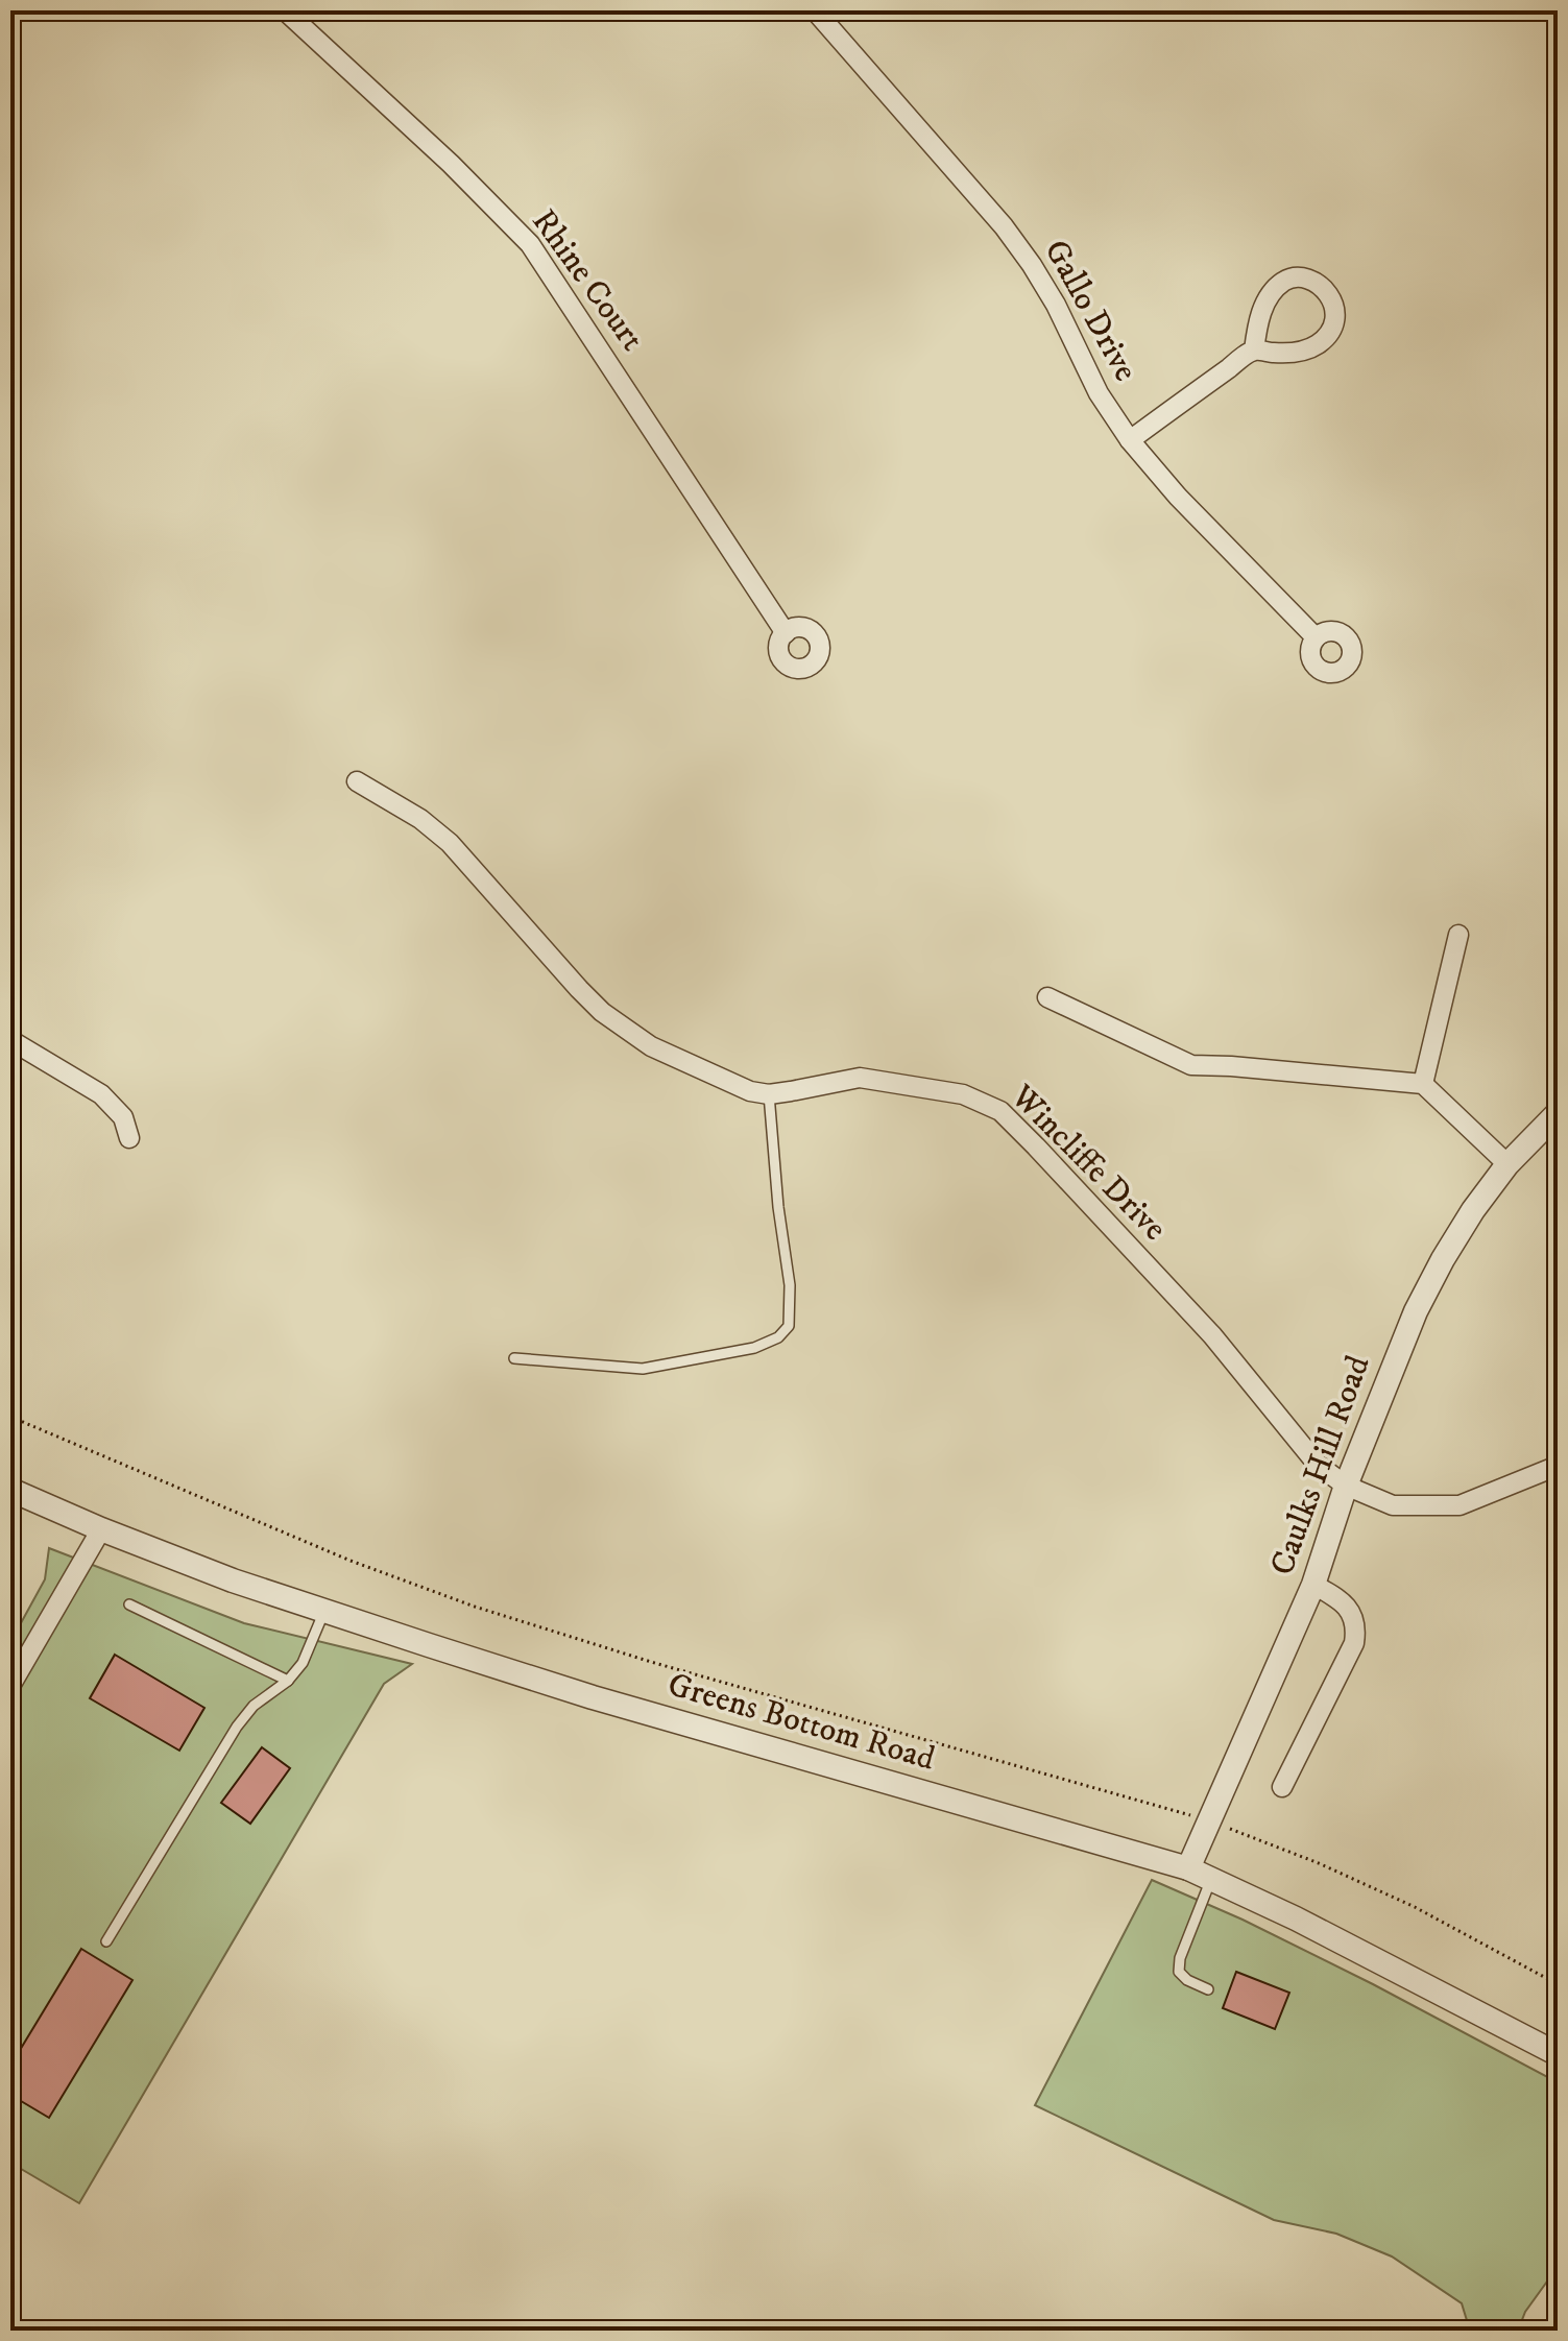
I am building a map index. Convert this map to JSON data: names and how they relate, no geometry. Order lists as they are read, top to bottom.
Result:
{
  "streets": {
    "street": [
      "Rhine Court",
      "Gallo Drive",
      "Wincliffe Drive",
      "Caulks Hill Road",
      "Greens Bottom Road"
    ]
  },
  "crossings": [
    ["Wincliffe Drive", "Caulks Hill Road"],
    ["Caulks Hill Road", "Greens Bottom Road"]
  ]
}
